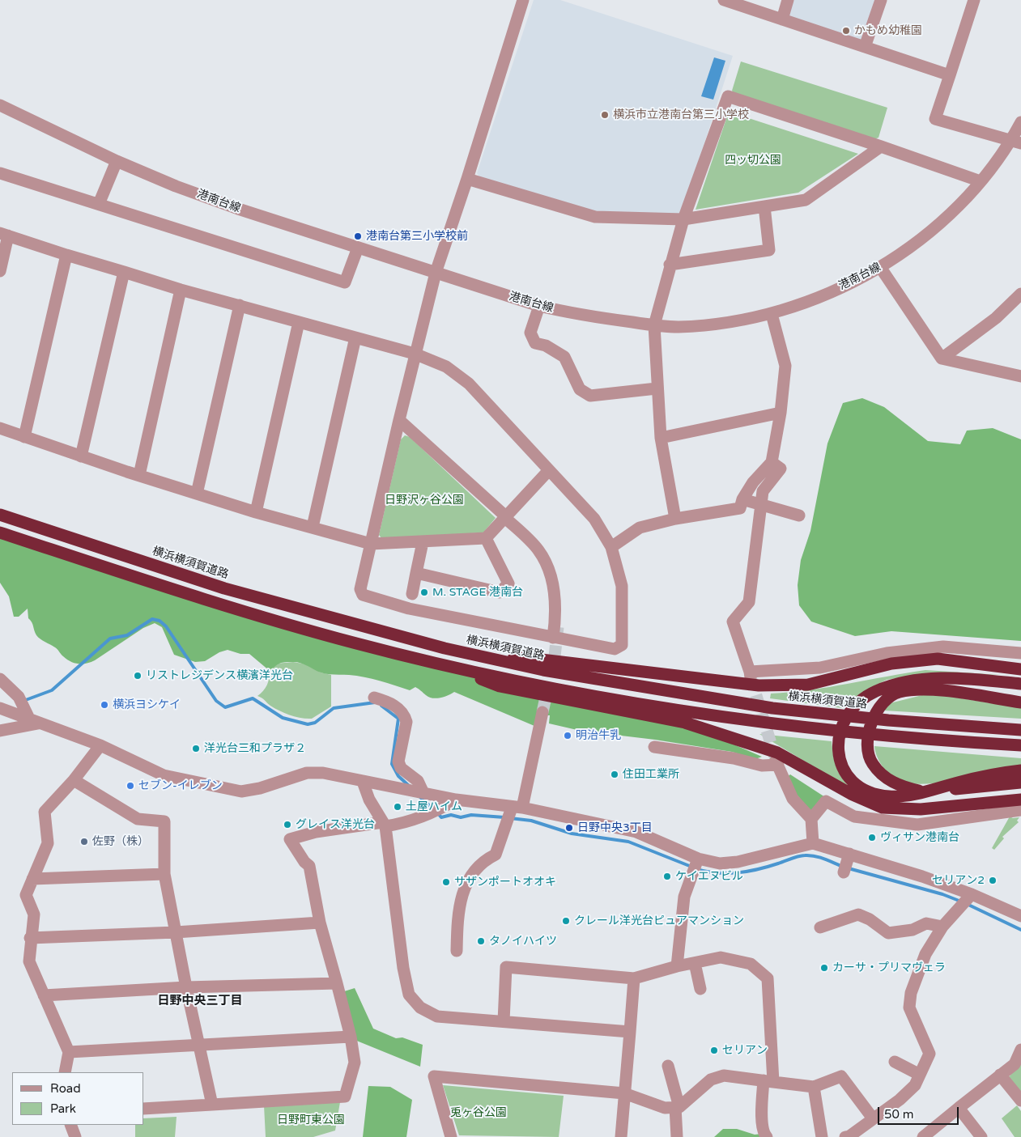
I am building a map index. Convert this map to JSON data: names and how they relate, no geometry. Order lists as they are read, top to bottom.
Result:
{
  "streets": {
    "highway": ["横浜横須賀道路"],
    "street": ["港南台線"]
  },
  "districts": ["日野中央三丁目"],
  "parks": [
    "四ッ切公園",
    "日野沢ヶ谷公園",
    "兎ヶ谷公園",
    "日野町東公園"
  ],
  "places": [
    "かもめ幼稚園",
    "横浜市立港南台第三小学校",
    "港南台第三小学校前",
    "M. STAGE 港南台",
    "リストレジデンス横濱洋光台",
    "横浜ヨシケイ",
    "明治牛乳",
    "洋光台三和プラザ２",
    "住田工業所",
    "セブン-イレブン",
    "土屋ハイム",
    "グレイス洋光台",
    "日野中央3丁目",
    "ヴィサン港南台",
    "佐野（株）",
    "ケイエヌビル",
    "セリアン2",
    "サザンポートオオキ",
    "クレール洋光台ピュアマンション",
    "タノイハイツ",
    "カーサ・プリマヴェラ",
    "セリアン"
  ],
  "legend": ["Road", "Park"],
  "scale_bar": "50 m"
}
